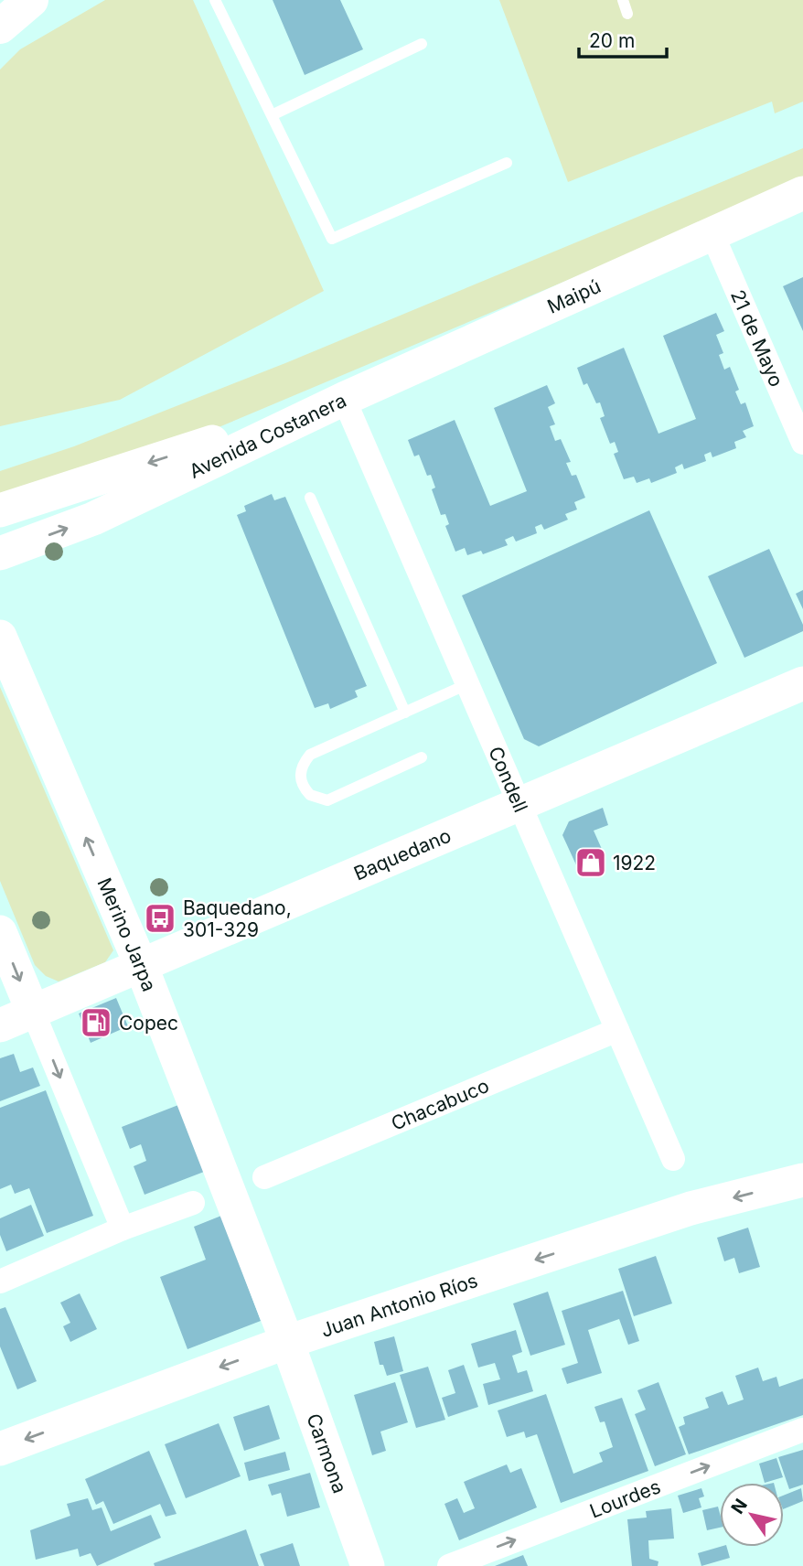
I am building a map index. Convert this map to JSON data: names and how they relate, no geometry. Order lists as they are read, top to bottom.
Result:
{
  "streets": {
    "main road": [
      "Maipú",
      "Avenida Costanera",
      "Baquedano",
      "Merino Jarpa",
      "Juan Antonio Ríos",
      "Carmona"
    ],
    "street": [
      "21 de Mayo",
      "Condell",
      "Chacabuco",
      "Lourdes"
    ]
  },
  "crossings": [
    ["Maipú", "21 de Mayo"],
    ["Maipú", "Avenida Costanera"],
    ["Maipú", "Condell"],
    ["Avenida Costanera", "Condell"],
    ["Condell", "Baquedano"],
    ["Condell", "Chacabuco"],
    ["Baquedano", "Merino Jarpa"],
    ["Merino Jarpa", "Juan Antonio Ríos"],
    ["Merino Jarpa", "Carmona"],
    ["Juan Antonio Ríos", "Carmona"]
  ],
  "one_way": ["Merino Jarpa", "Juan Antonio Ríos", "Lourdes"],
  "places": {
    "shop": ["1922"],
    "bus stop": ["Baquedano, 301-329"],
    "fuel station": ["Copec"]
  },
  "scale_bar": "20 m",
  "north": "top left"
}
